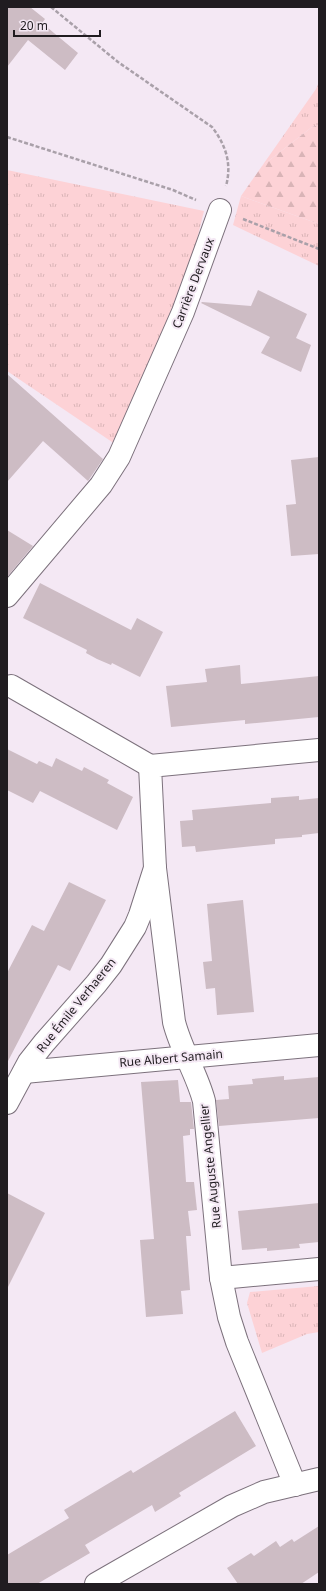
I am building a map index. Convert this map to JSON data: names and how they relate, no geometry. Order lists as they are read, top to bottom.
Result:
{
  "streets": {
    "street": [
      "Carrière Dervaux",
      "Rue Émile Verhaeren",
      "Rue Albert Samain",
      "Rue Auguste Angellier"
    ]
  },
  "crossings": [
    ["Rue Émile Verhaeren", "Rue Albert Samain"],
    ["Rue Émile Verhaeren", "Rue Auguste Angellier"],
    ["Rue Albert Samain", "Rue Auguste Angellier"]
  ],
  "scale_bar": "20 m"
}
